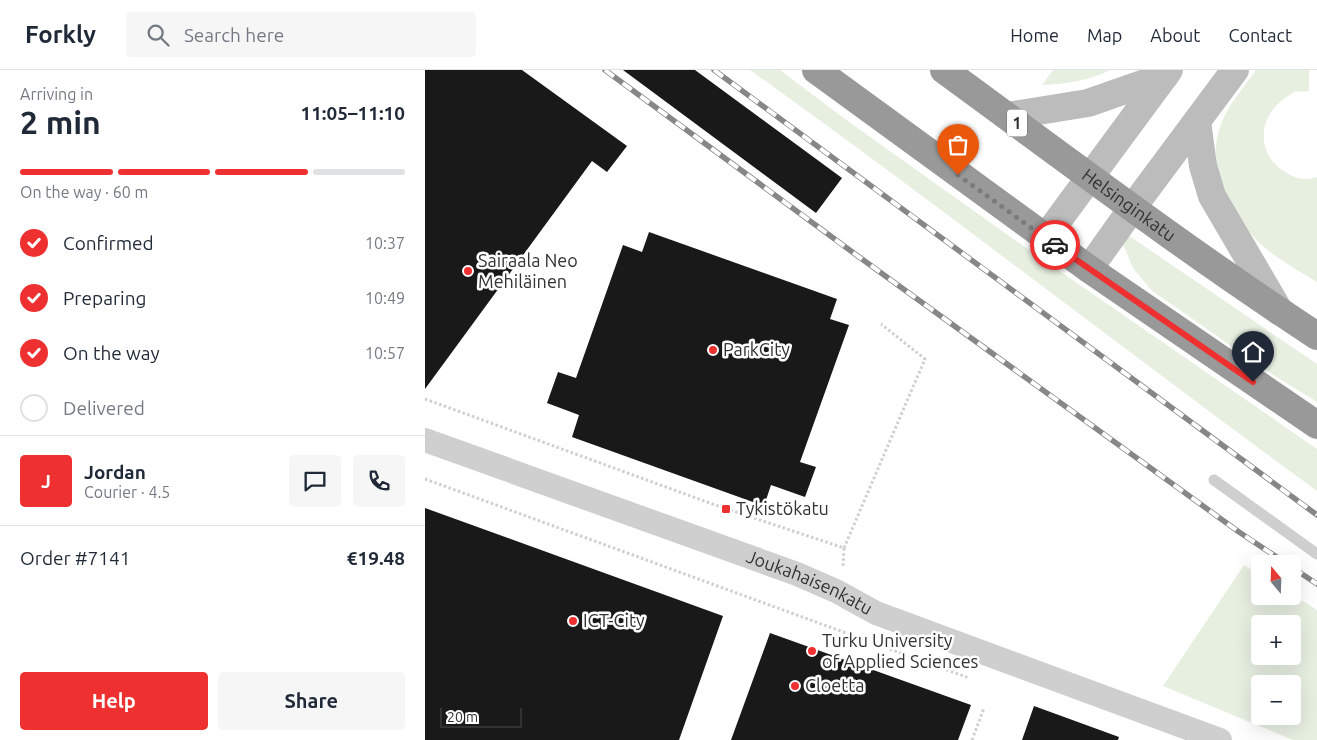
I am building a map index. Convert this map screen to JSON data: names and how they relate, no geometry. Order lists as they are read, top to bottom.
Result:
{
  "streets": {
    "highway": ["1", "Helsinginkatu"],
    "street": ["Joukahaisenkatu"]
  },
  "places": {
    "other": [
      "Sairaala Neo Mehiläinen",
      "ParkCity",
      "ICT-City",
      "Turku University of Applied Sciences",
      "Cloetta"
    ],
    "transit": ["Tykistökatu"]
  },
  "scale_bar": "20 m",
  "north": "top",
  "page": {
    "header": "Forkly",
    "search": "Search here",
    "nav": [
      "Home",
      "Map",
      "About",
      "Contact"
    ],
    "heading": ["2 min", "Arriving in", "11:05–11:10"],
    "panel": [
      "Jordan",
      "Courier · 4.5",
      "Order #7141",
      "€19.48"
    ],
    "bar": "On the way · 60 m",
    "list": [
      ["Confirmed", "10:37"],
      ["Preparing", "10:49"],
      ["On the way", "10:57"],
      "Delivered"
    ],
    "round": "J",
    "map_buttons": ["+", "−"],
    "buttons": ["Help", "Share"],
    "scale": "20 m"
  }
}
